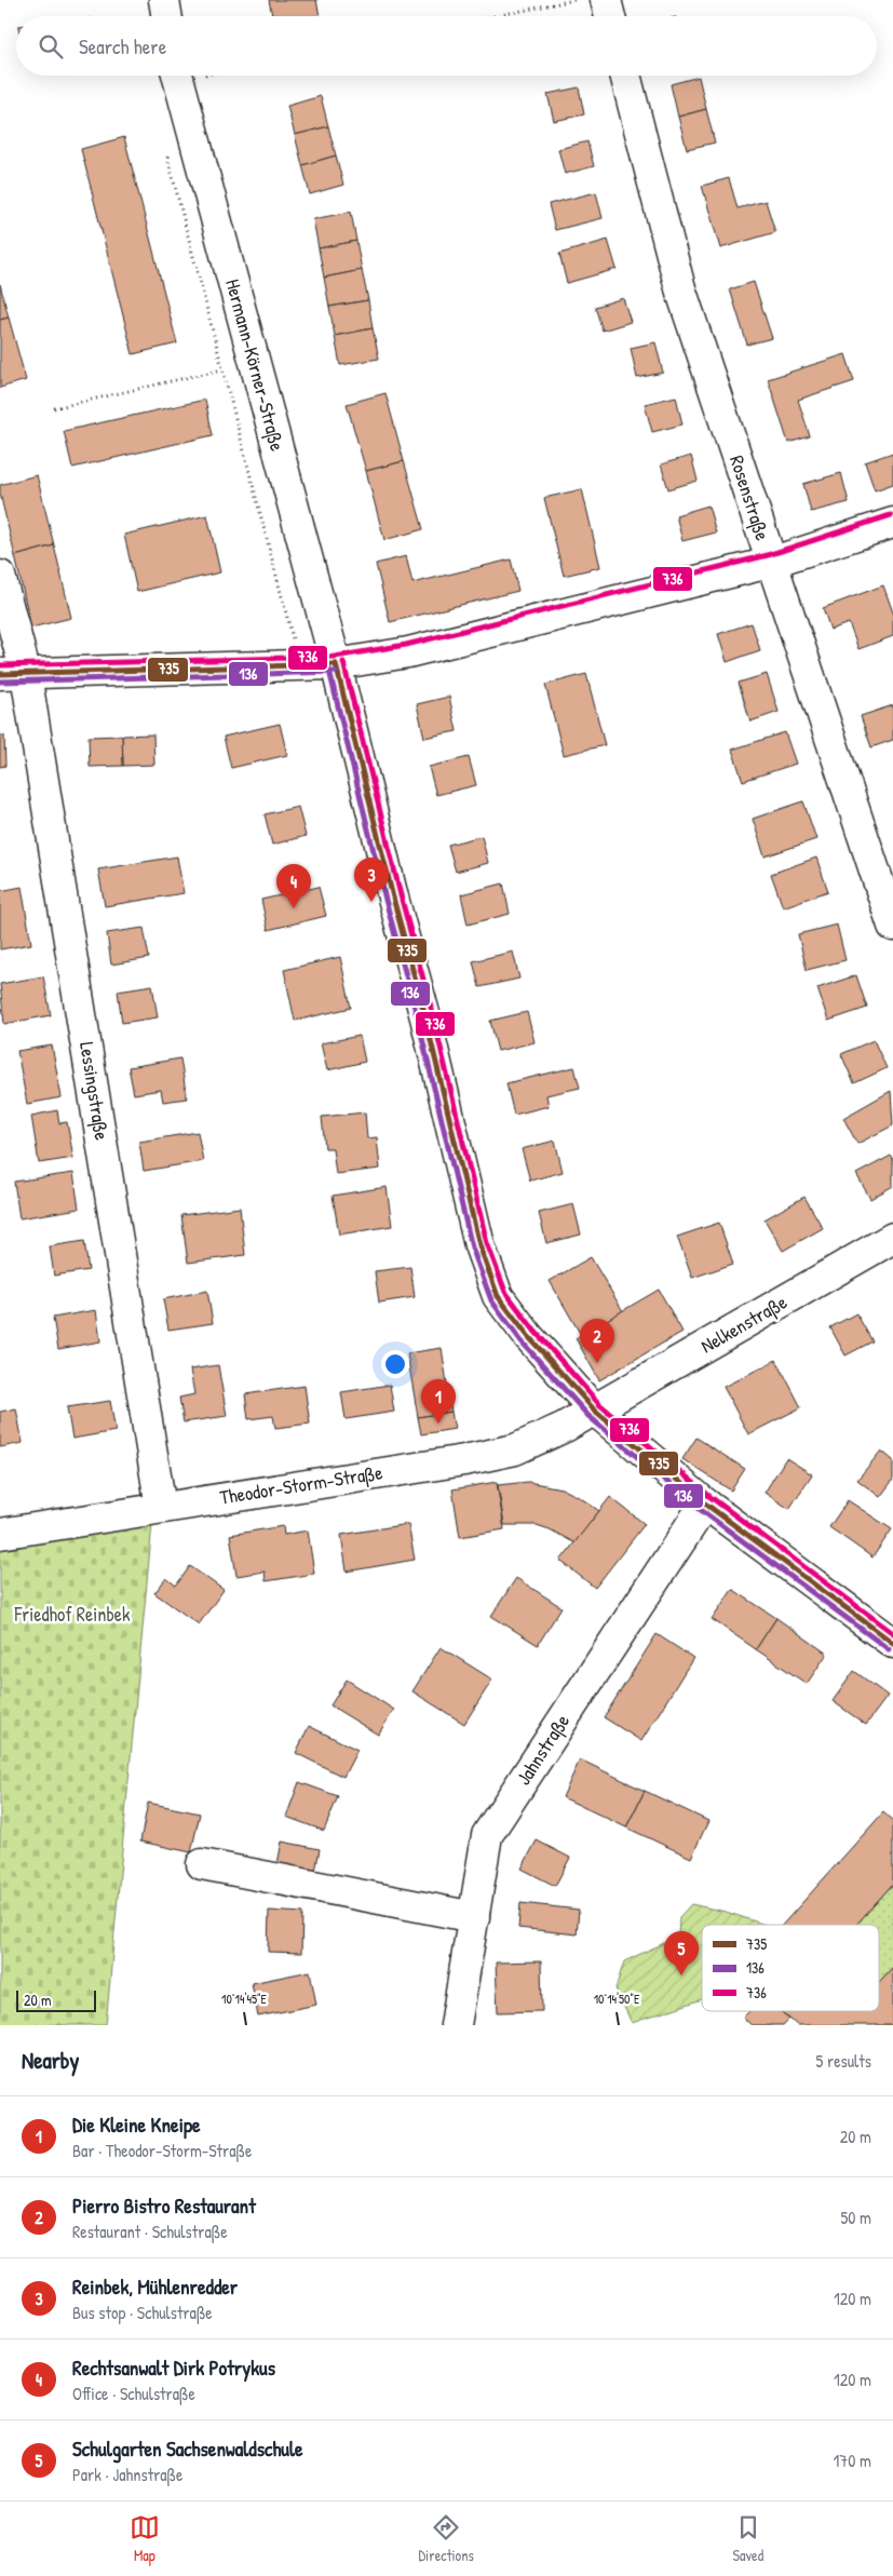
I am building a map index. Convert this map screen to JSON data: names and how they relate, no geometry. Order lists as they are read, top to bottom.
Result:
{
  "streets": {
    "street": [
      "Hermann-Körner-Straße",
      "Rosenstraße",
      "Lessingstraße",
      "Nelkenstraße",
      "Theodor-Storm-Straße",
      "Jahnstraße"
    ]
  },
  "crossings": [
    ["Hermann-Körner-Straße", "Nelkenstraße"],
    ["Hermann-Körner-Straße", "Theodor-Storm-Straße"],
    ["Hermann-Körner-Straße", "Jahnstraße"],
    ["Lessingstraße", "Theodor-Storm-Straße"],
    ["Nelkenstraße", "Theodor-Storm-Straße"]
  ],
  "parks": ["Friedhof Reinbek"],
  "lines": ["transit line 736", "transit line 735", "transit line 136"],
  "legend": ["735", "136", "736"],
  "scale_bar": "20 m",
  "page": {
    "search": "Search here",
    "pins": [
      "3",
      "4",
      "2",
      "1",
      "5"
    ],
    "scale": "20 m",
    "heading": ["Nearby", "5 results"],
    "list": [
      {
        "mark": "1",
        "name": "Die Kleine Kneipe",
        "note": "Bar · Theodor-Storm-Straße",
        "value": "20 m"
      },
      {
        "mark": "2",
        "name": "Pierro Bistro Restaurant",
        "note": "Restaurant · Schulstraße",
        "value": "50 m"
      },
      {
        "mark": "3",
        "name": "Reinbek, Mühlenredder",
        "note": "Bus stop · Schulstraße",
        "value": "120 m"
      },
      {
        "mark": "4",
        "name": "Rechtsanwalt Dirk Potrykus",
        "note": "Office · Schulstraße",
        "value": "120 m"
      },
      {
        "mark": "5",
        "name": "Schulgarten Sachsenwaldschule",
        "note": "Park · Jahnstraße",
        "value": "170 m"
      }
    ],
    "nav": ["Map", "Directions", "Saved"]
  },
  "coordinates": ["10°14'45\"E", "10°14'50\"E"]
}
